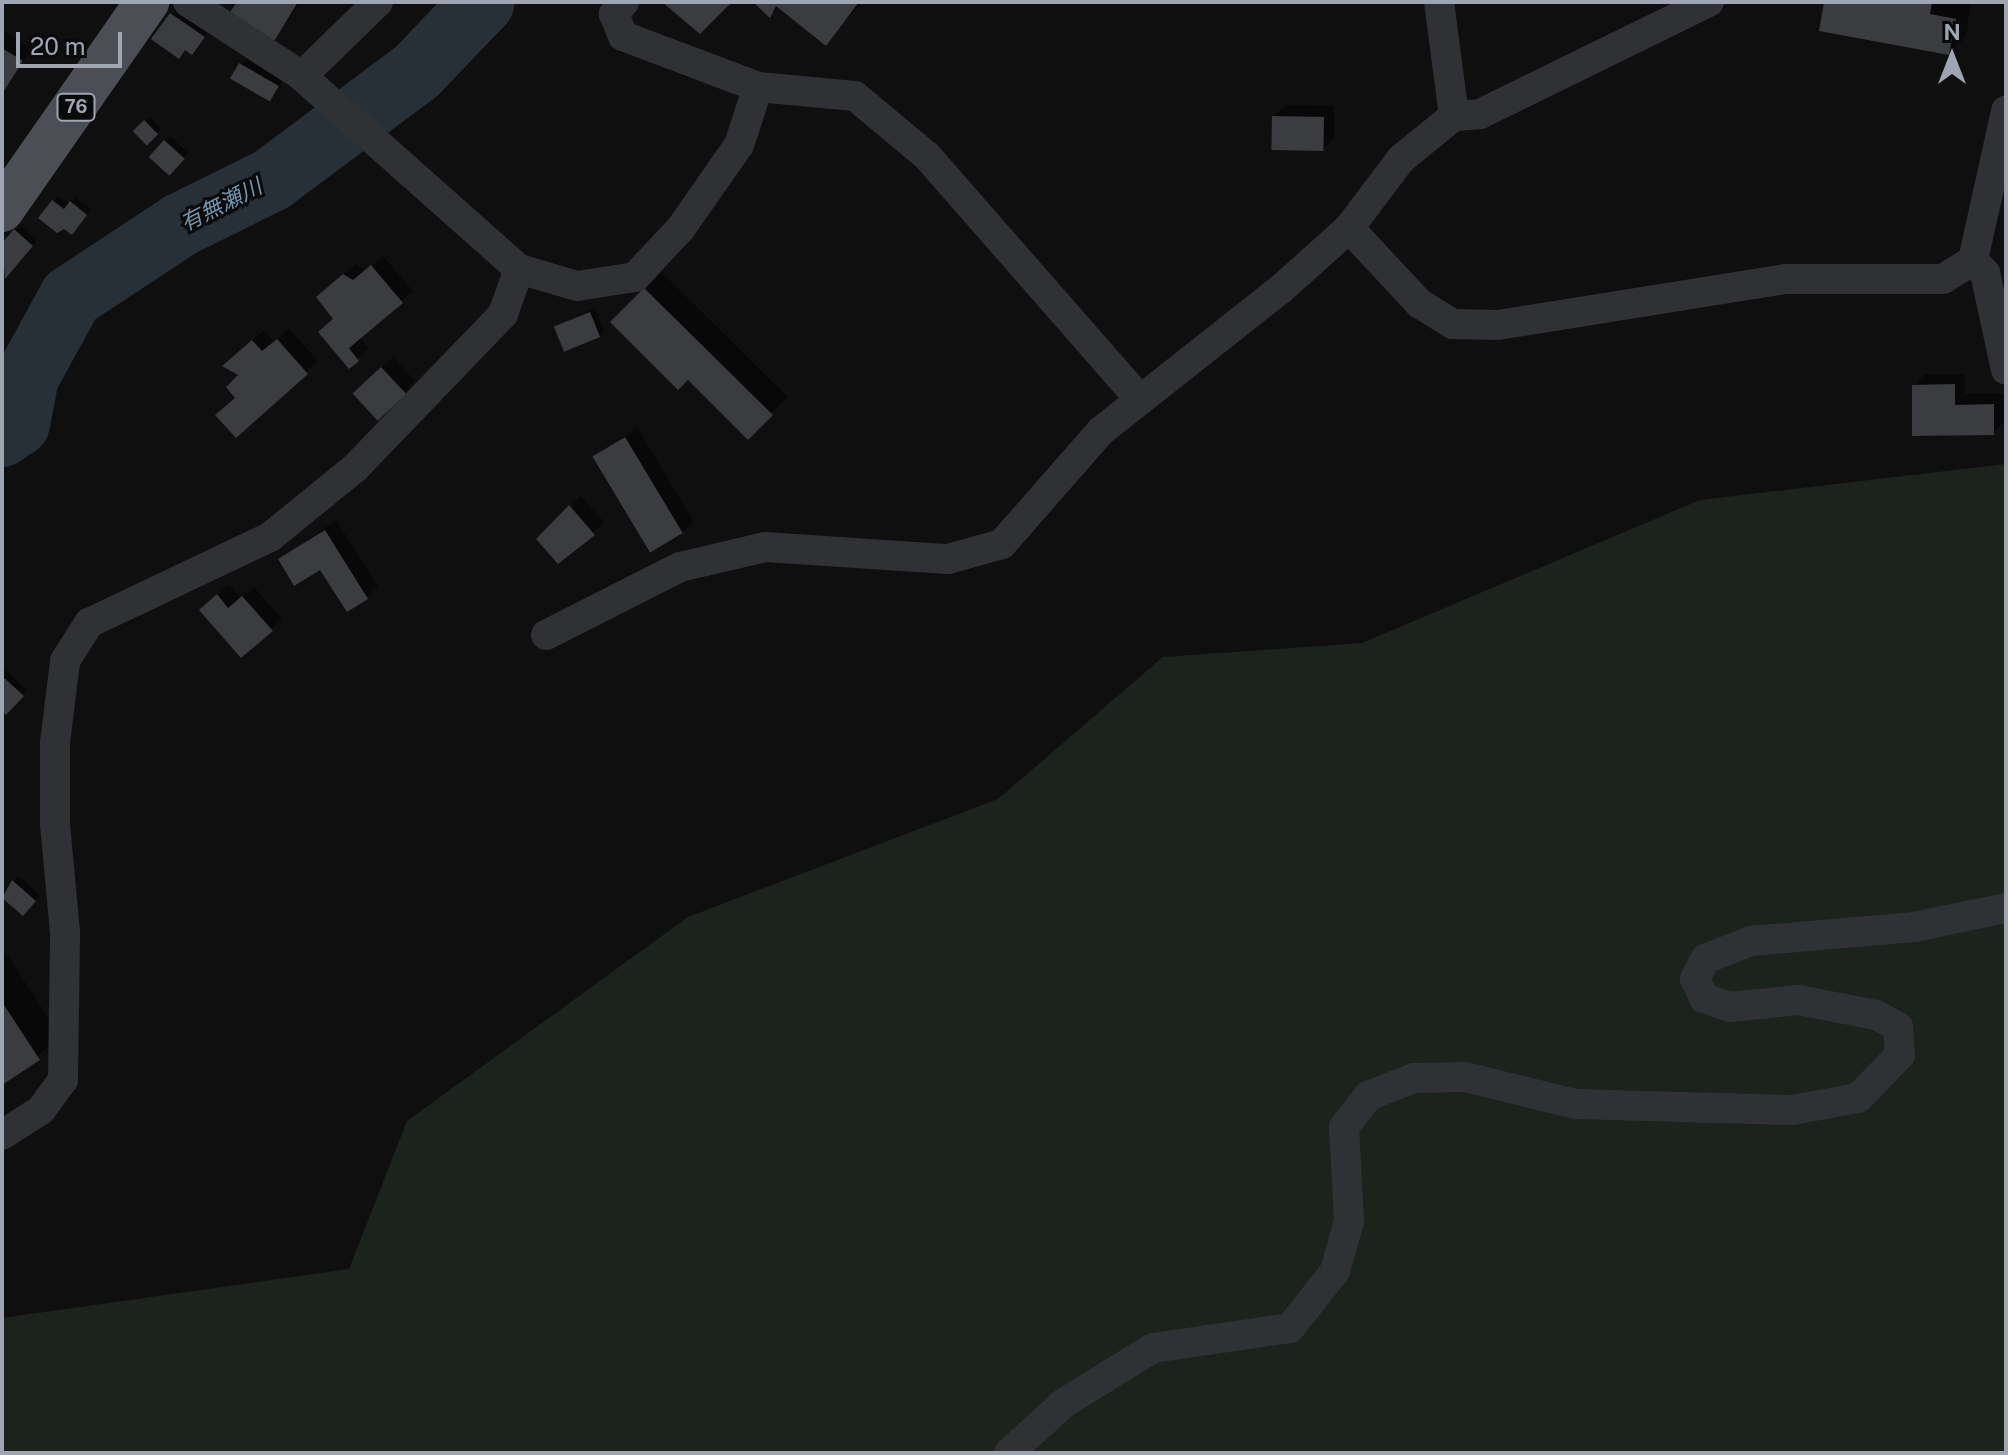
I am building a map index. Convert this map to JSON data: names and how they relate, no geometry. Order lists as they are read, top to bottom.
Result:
{
  "streets": {
    "main road": ["76"]
  },
  "water": ["有無瀬川"],
  "scale_bar": "20 m",
  "north": "top"
}
